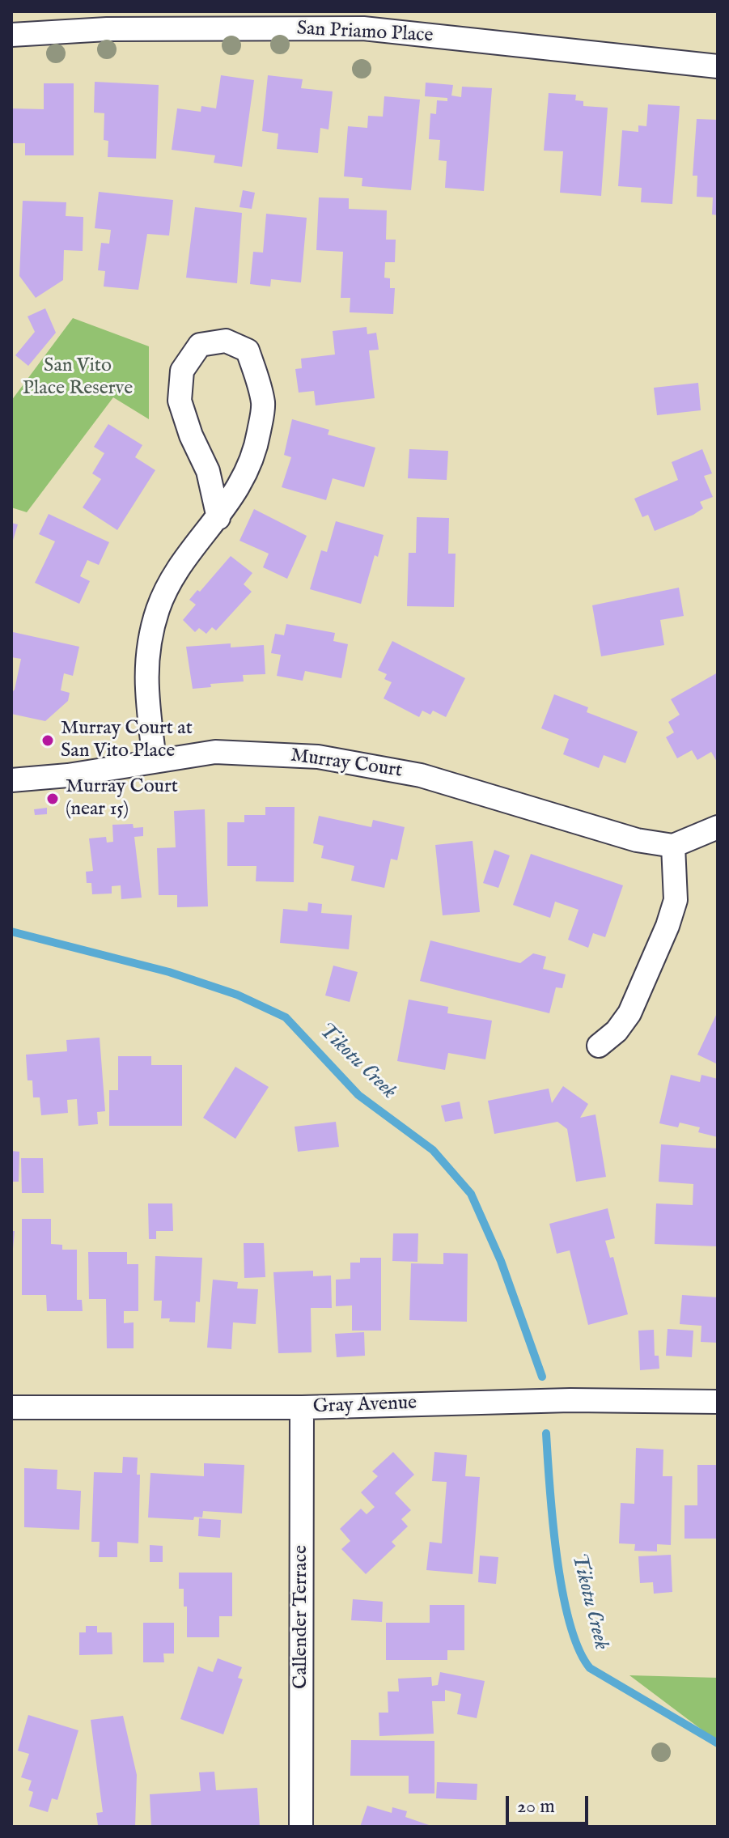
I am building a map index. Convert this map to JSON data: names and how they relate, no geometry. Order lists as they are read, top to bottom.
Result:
{
  "streets": {
    "street": [
      "San Priamo Place",
      "Murray Court",
      "Gray Avenue",
      "Callender Terrace"
    ]
  },
  "crossings": [
    ["Gray Avenue", "Callender Terrace"]
  ],
  "water": ["Tikotu Creek"],
  "parks": ["San Vito Place Reserve"],
  "places": ["Murray Court at San Vito Place", "Murray Court (near 15)"],
  "scale_bar": "20 m"
}
